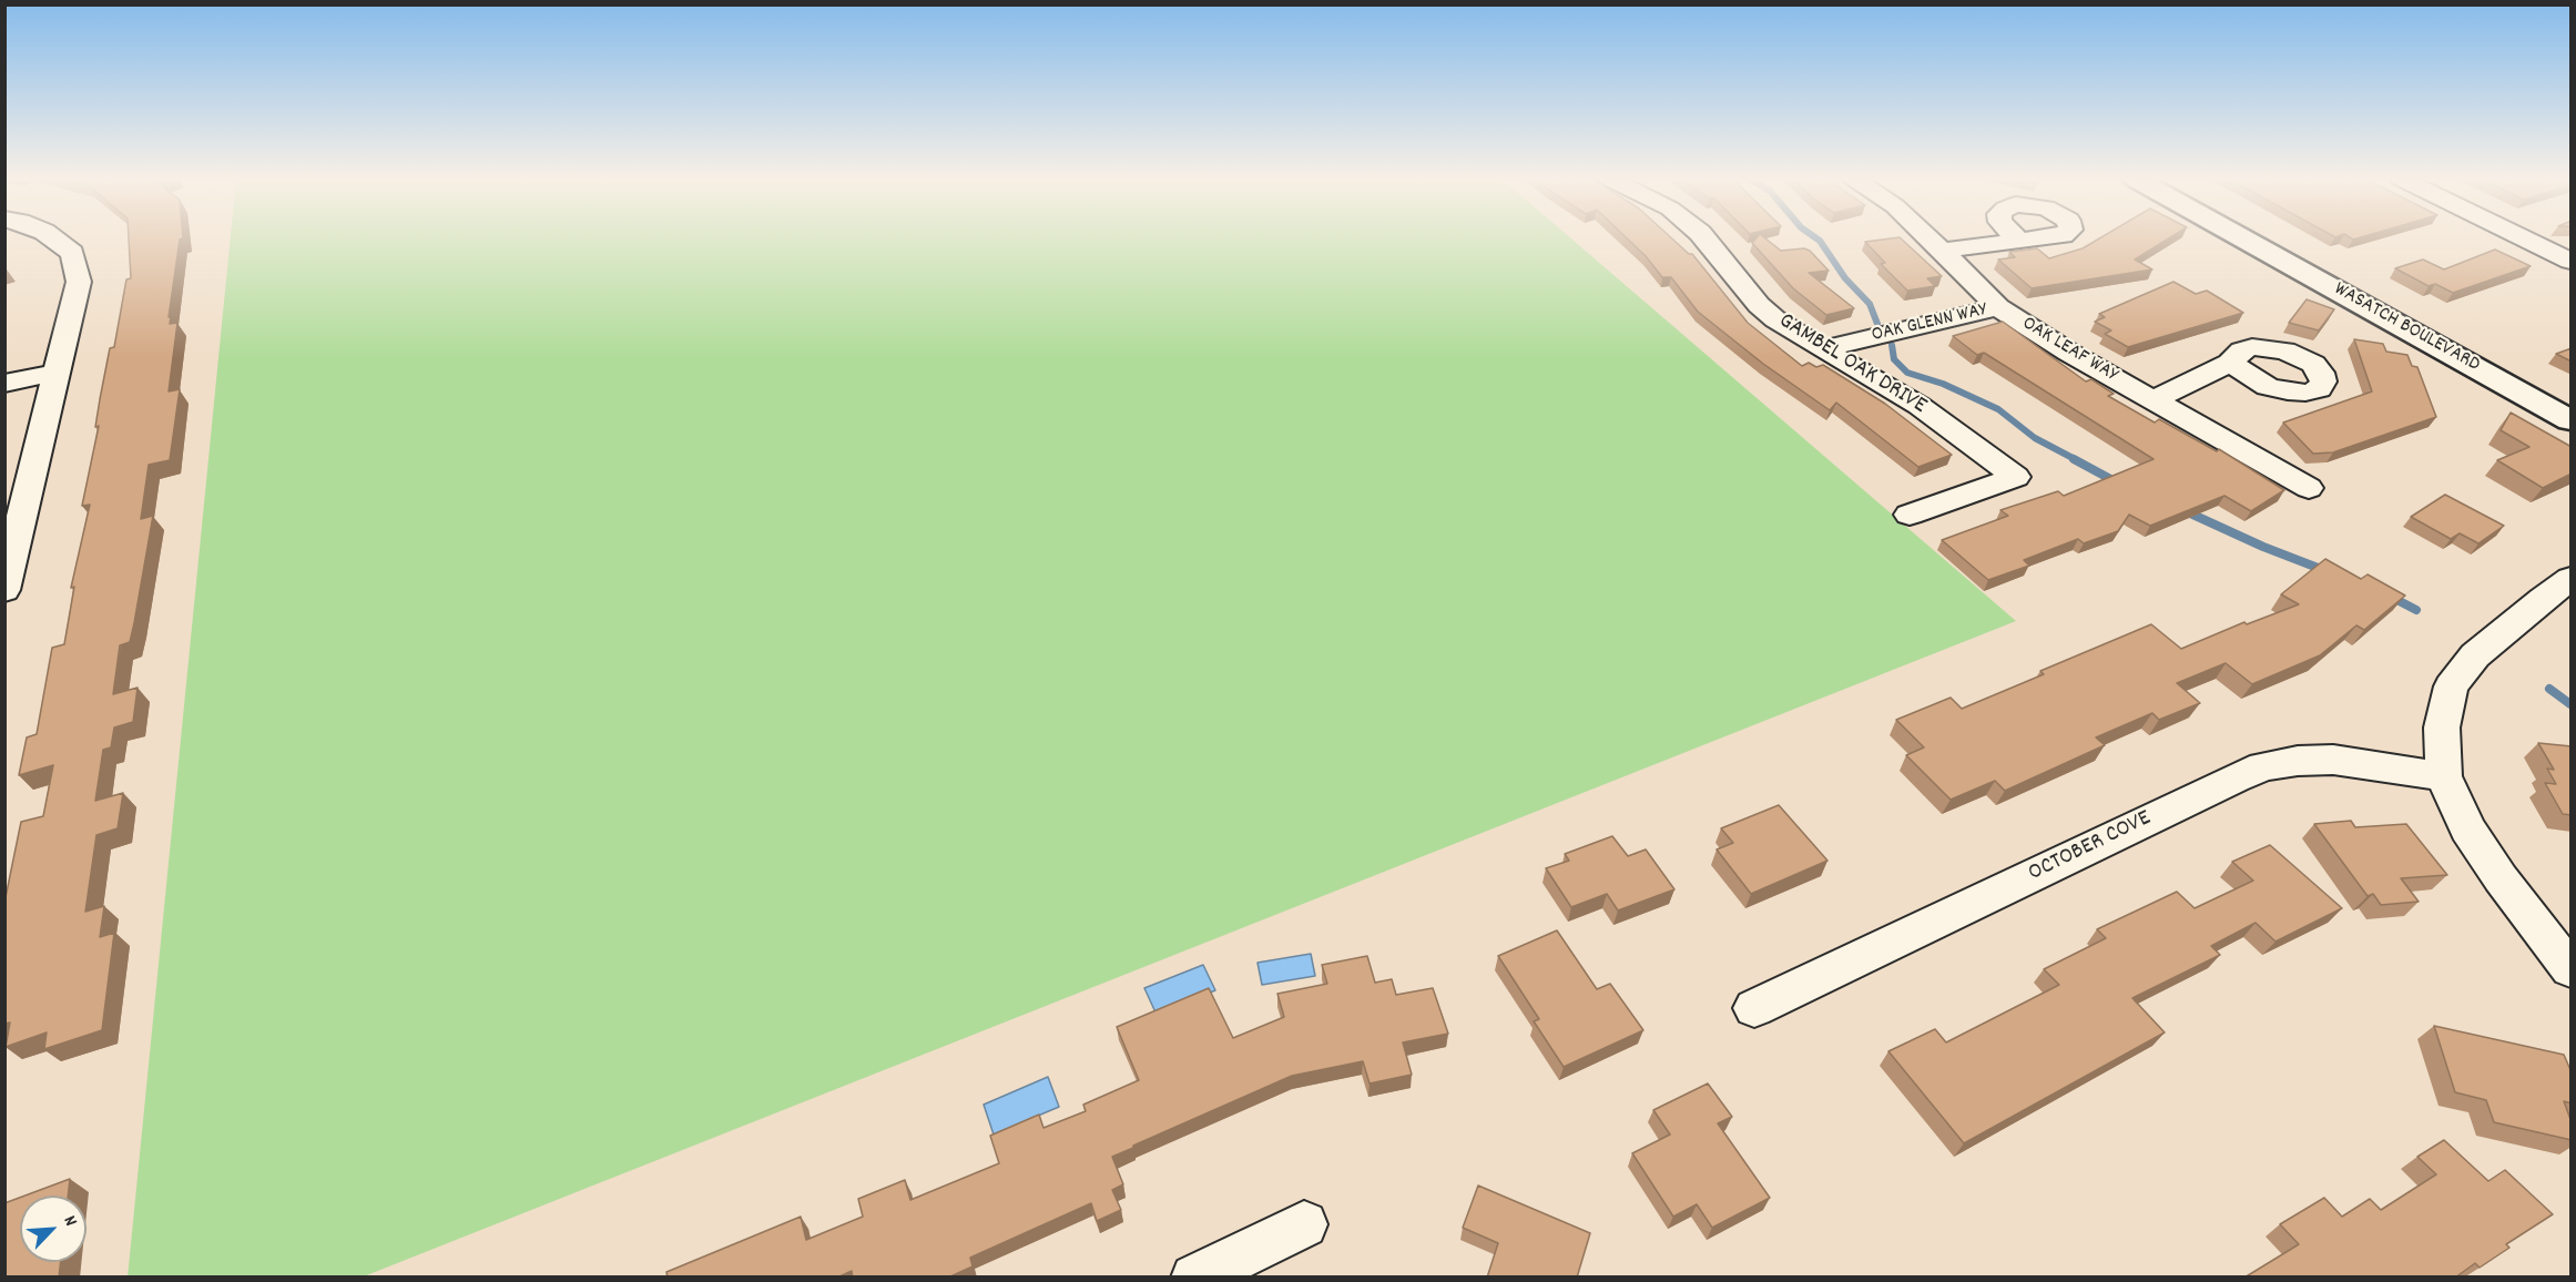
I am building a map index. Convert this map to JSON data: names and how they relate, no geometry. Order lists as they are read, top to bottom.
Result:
{
  "streets": {
    "main road": ["WASATCH BOULEVARD"],
    "street": [
      "OAK GLENN WAY",
      "OAK LEAF WAY",
      "GAMBEL OAK DRIVE",
      "OCTOBER COVE"
    ]
  },
  "crossings": [
    ["OAK GLENN WAY", "OAK LEAF WAY"],
    ["OAK GLENN WAY", "GAMBEL OAK DRIVE"]
  ],
  "north": "top right"
}
